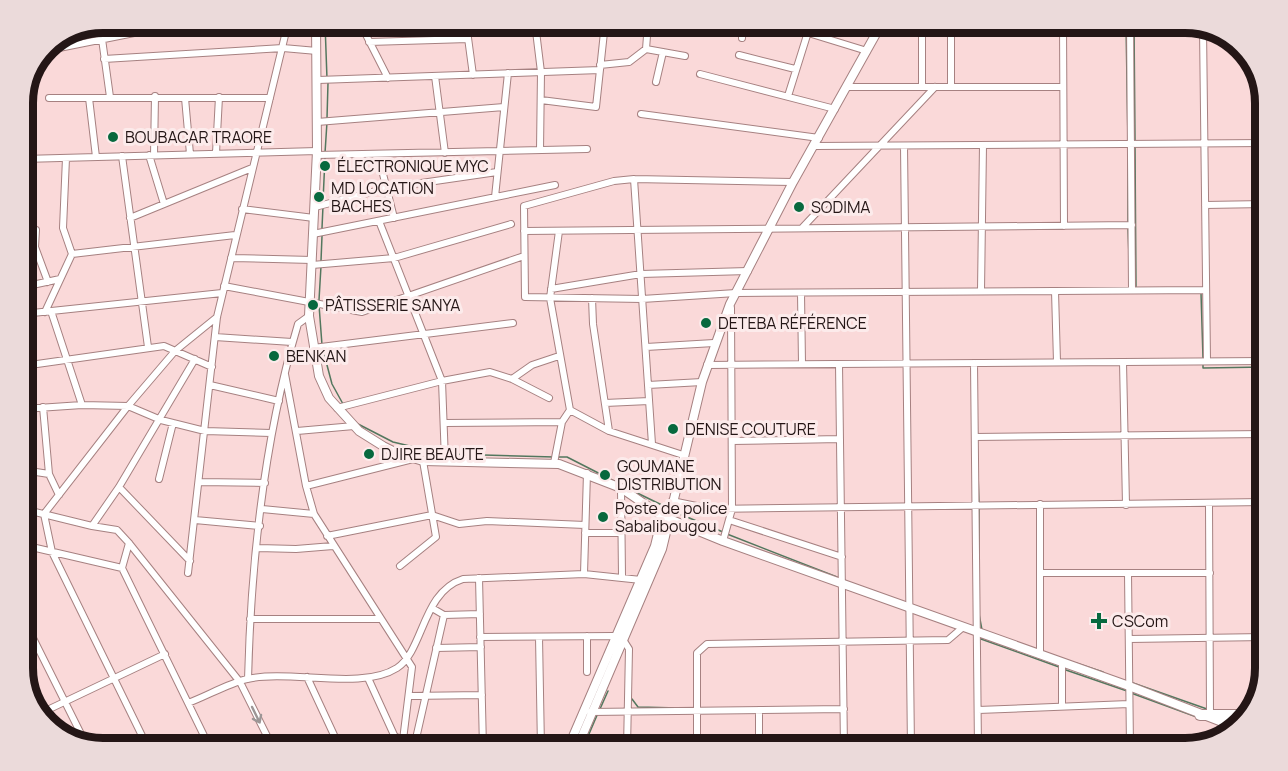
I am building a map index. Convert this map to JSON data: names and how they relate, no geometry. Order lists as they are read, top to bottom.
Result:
{
  "places": {
    "other": [
      "BOUBACAR TRAORE",
      "ÉLECTRONIQUE MYC",
      "MD LOCATION BACHES",
      "SODIMA",
      "PÂTISSERIE SANYA",
      "DETEBA RÉFÉRENCE",
      "BENKAN",
      "DENISE COUTURE",
      "DJIRE BEAUTE",
      "GOUMANE DISTRIBUTION",
      "Poste de police Sabalibougou"
    ],
    "health": ["CSCom"]
  }
}
